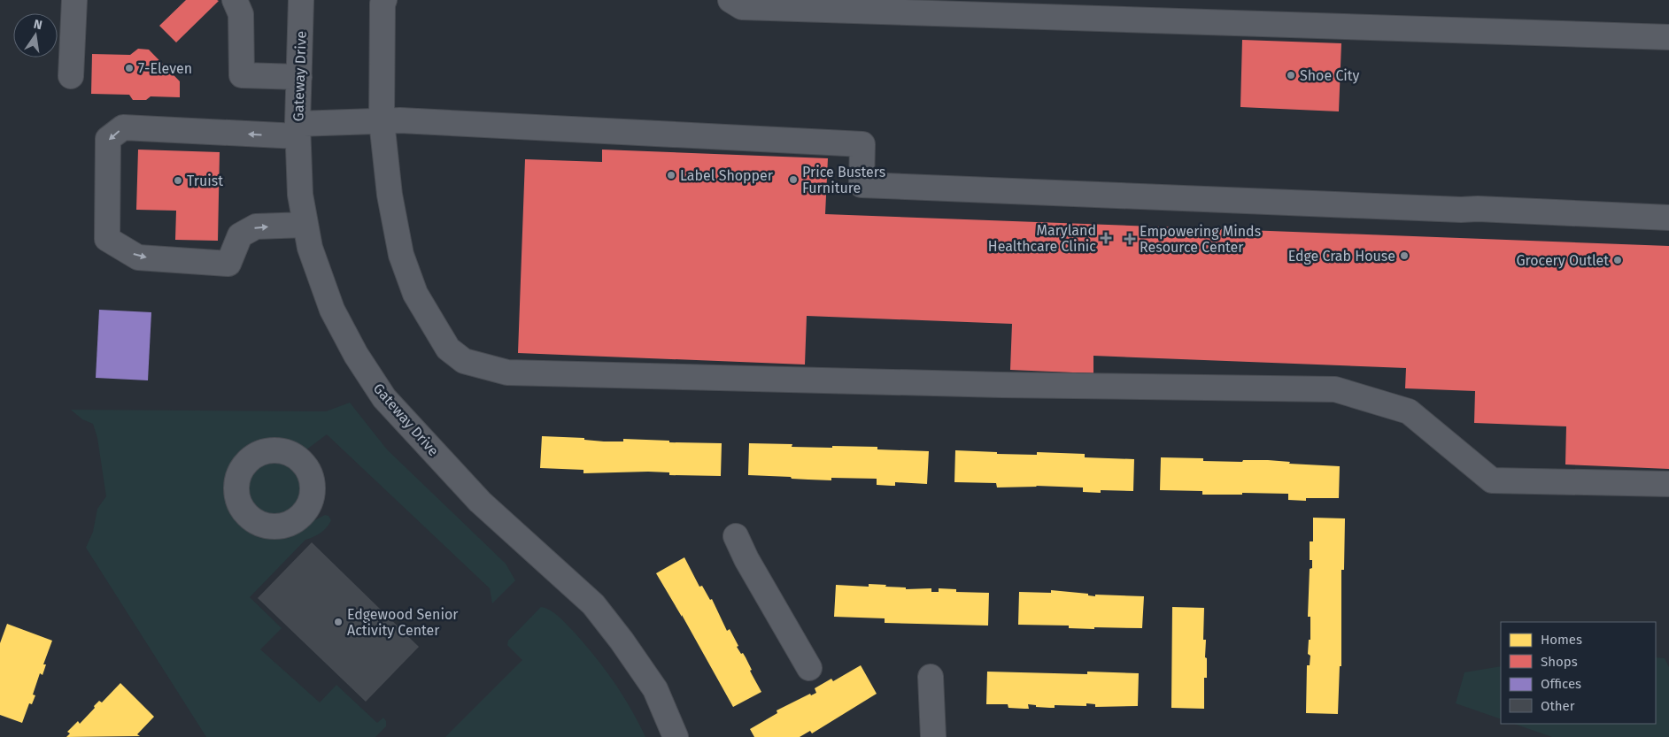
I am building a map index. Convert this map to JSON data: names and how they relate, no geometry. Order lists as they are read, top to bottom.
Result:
{
  "streets": {
    "street": ["Gateway Drive"]
  },
  "places": {
    "other": [
      "7-Eleven",
      "Shoe City",
      "Label Shopper",
      "Price Busters Furniture",
      "Truist",
      "Edge Crab House",
      "Grocery Outlet",
      "Edgewood Senior Activity Center"
    ],
    "health": ["Maryland Healthcare Clinic", "Empowering Minds Resource Center"]
  },
  "legend": [
    "Homes",
    "Shops",
    "Offices",
    "Other"
  ],
  "north": "top"
}
